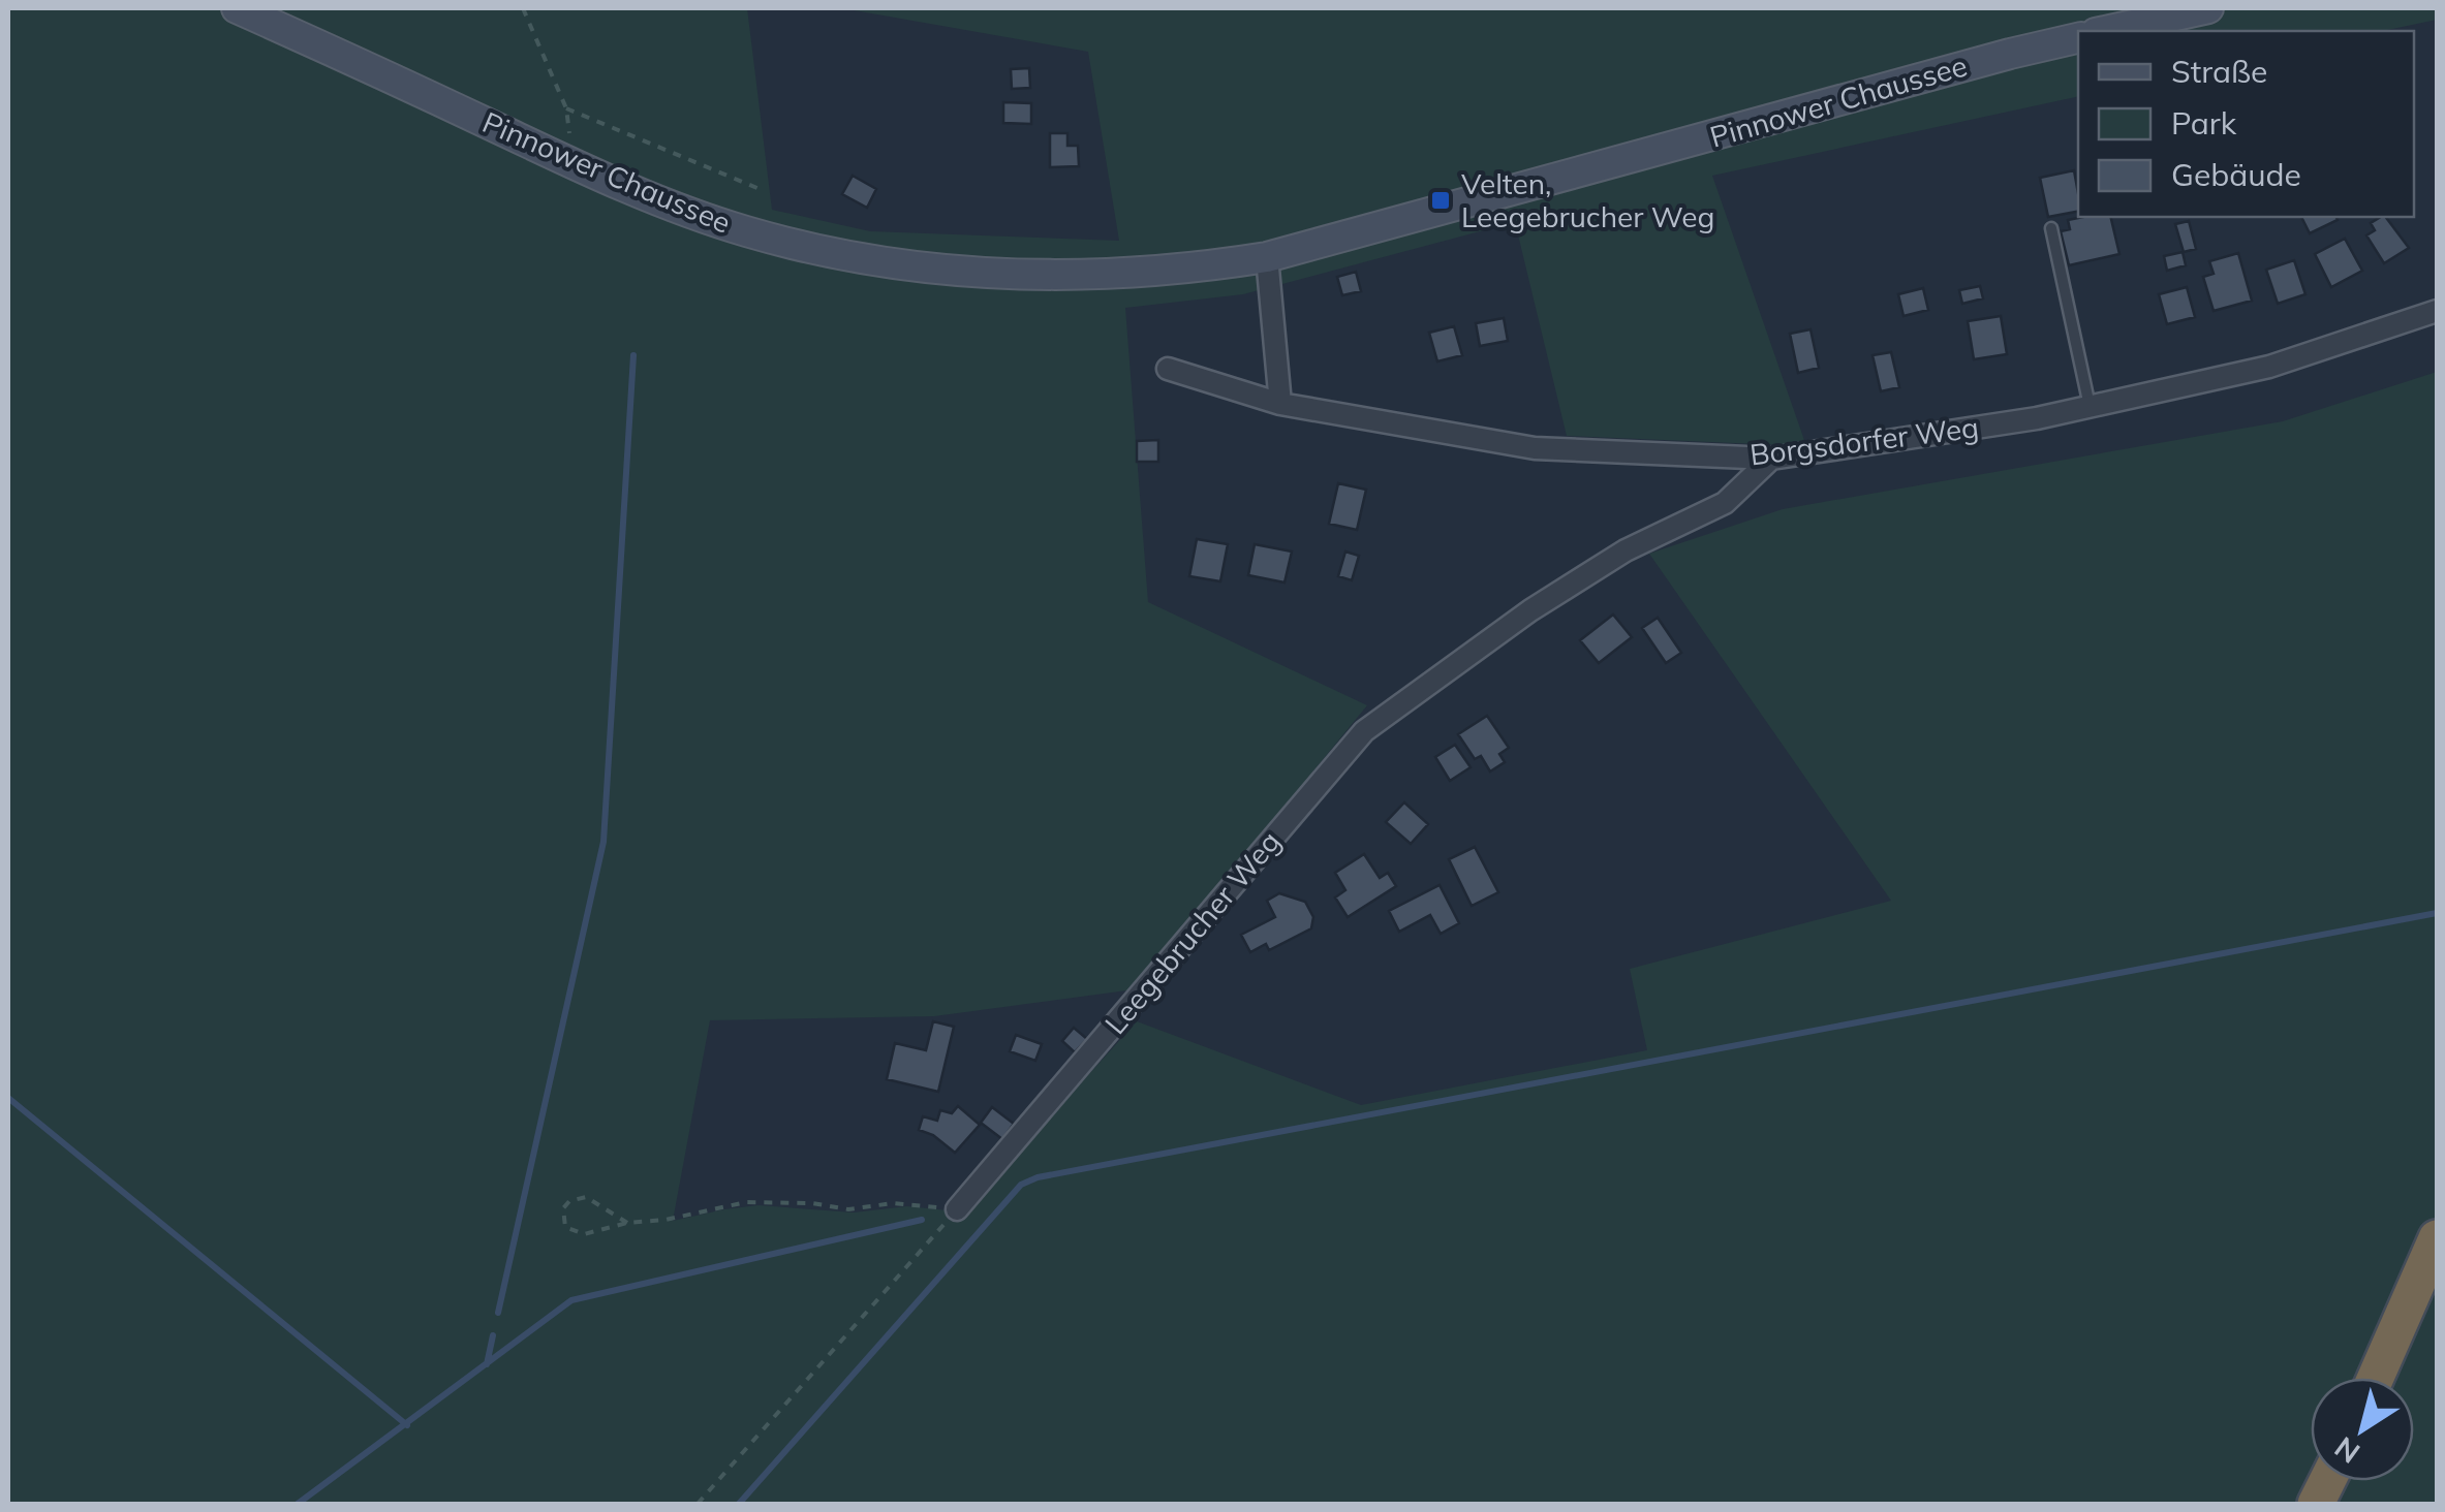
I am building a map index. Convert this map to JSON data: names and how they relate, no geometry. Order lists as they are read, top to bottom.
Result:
{
  "streets": {
    "main road": ["Pinnower Chaussee"],
    "street": ["Borgsdorfer Weg", "Leegebrucher Weg"]
  },
  "crossings": [
    ["Borgsdorfer Weg", "Leegebrucher Weg"]
  ],
  "places": {
    "transit": ["Velten, Leegebrucher Weg"]
  },
  "legend": ["Straße", "Park", "Gebäude"],
  "north": "bottom left"
}
